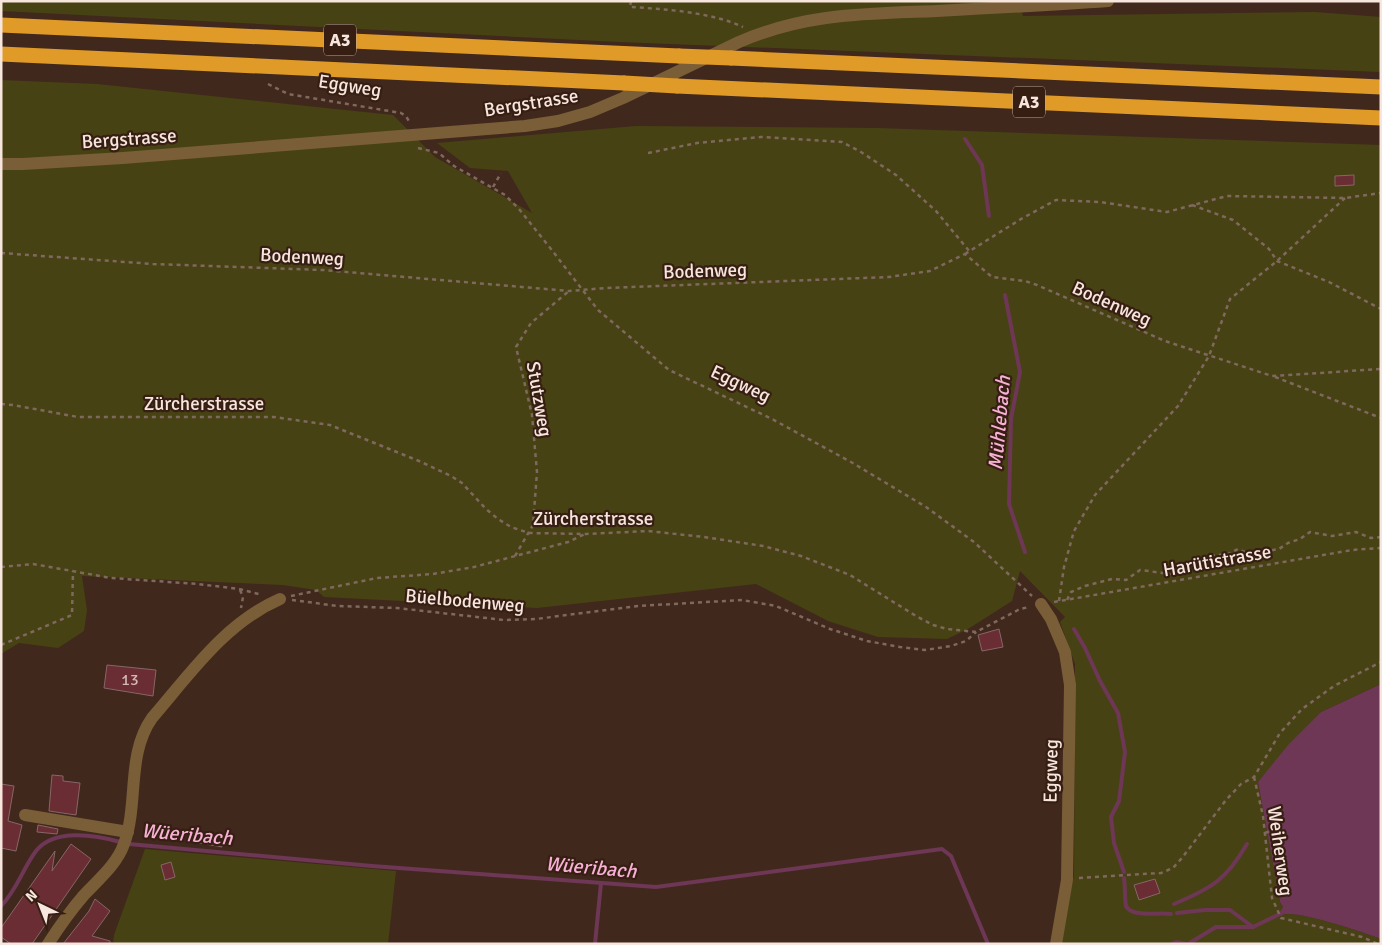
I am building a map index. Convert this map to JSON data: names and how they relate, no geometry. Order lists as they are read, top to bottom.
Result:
{
  "streets": {
    "highway": ["A3"],
    "street": ["Eggweg", "Bergstrasse"],
    "path": [
      "Bodenweg",
      "Stutzweg",
      "Zürcherstrasse",
      "Harütistrasse",
      "Büelbodenweg",
      "Weiherweg"
    ]
  },
  "crossings": [
    ["Eggweg", "Bergstrasse"],
    ["Eggweg", "Bodenweg"],
    ["Bodenweg", "Stutzweg"],
    ["Bodenweg", "Harütistrasse"],
    ["Stutzweg", "Zürcherstrasse"],
    ["Zürcherstrasse", "Büelbodenweg"]
  ],
  "water": ["Mühlebach", "Wüeribach"],
  "house_numbers": ["13"],
  "north": "top left"
}
